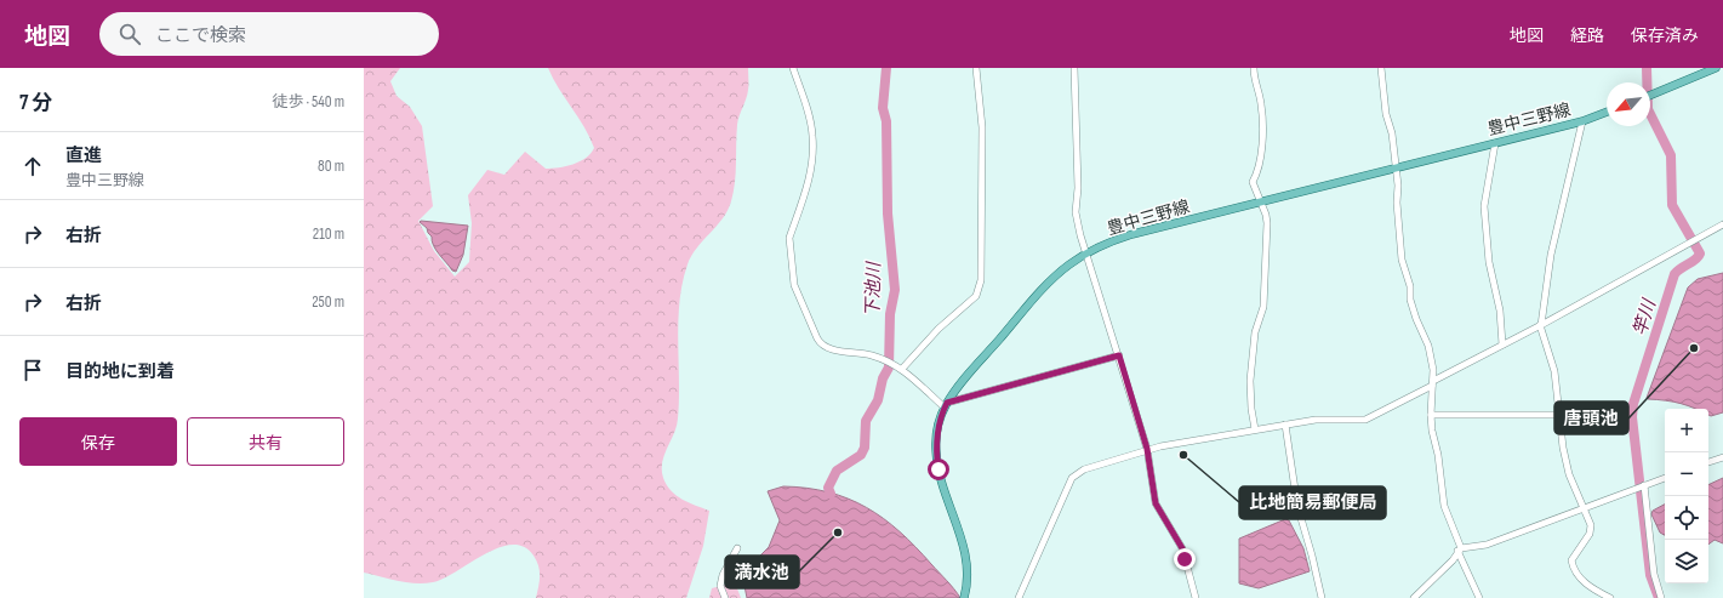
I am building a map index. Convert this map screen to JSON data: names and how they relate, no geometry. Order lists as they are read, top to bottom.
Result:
{
  "streets": {
    "main road": ["豊中三野線"]
  },
  "water": ["下池川", "竿川"],
  "places": ["唐頭池", "比地簡易郵便局", "満水池"],
  "north": "bottom left",
  "page": {
    "header": "地図",
    "search": "ここで検索",
    "nav": ["地図", "経路", "保存済み"],
    "heading": ["7 分", "徒歩 · 540 m"],
    "list": [
      ["直進", "豊中三野線", "80 m"],
      ["右折", "210 m"],
      ["右折", "250 m"],
      "目的地に到着"
    ],
    "buttons": ["保存", "共有"],
    "map_buttons": ["+", "−"]
  }
}
